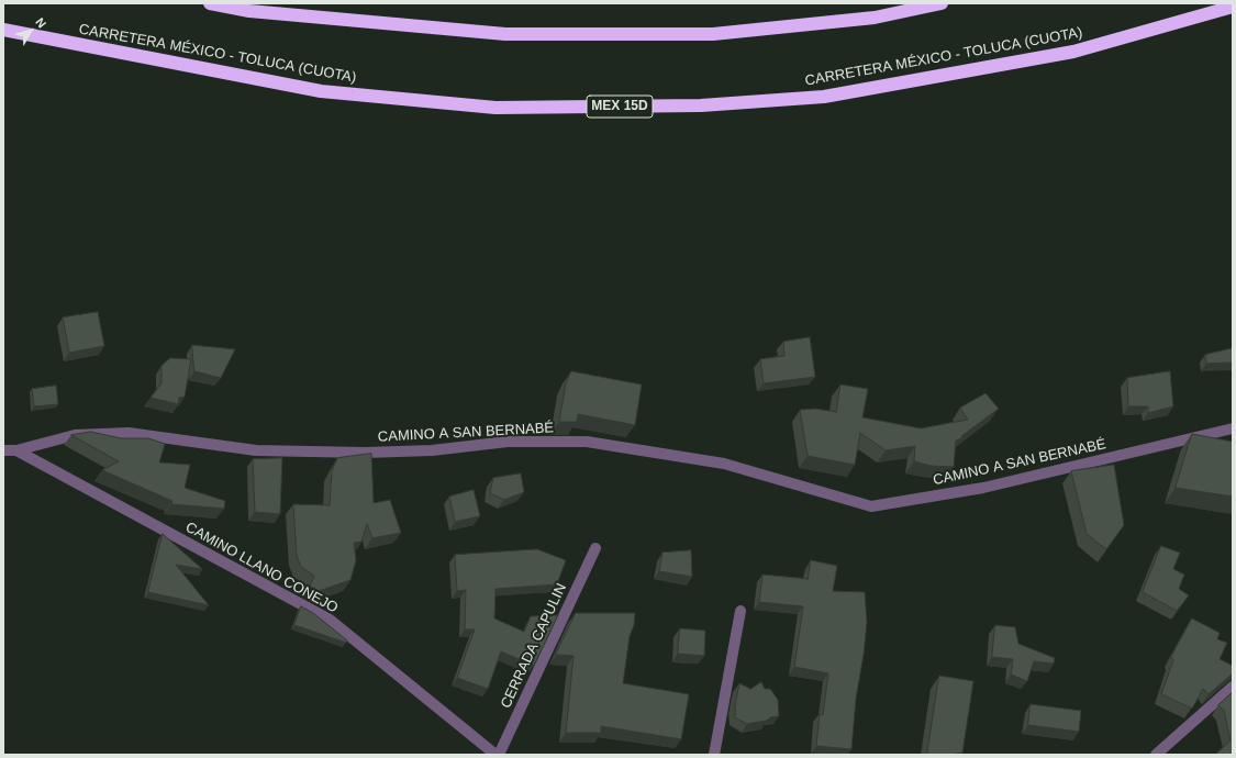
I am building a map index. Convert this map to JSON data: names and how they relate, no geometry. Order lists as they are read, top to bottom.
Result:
{
  "streets": {
    "highway": ["CARRETERA MÉXICO - TOLUCA (CUOTA)", "MEX 15D"],
    "street": ["CAMINO A SAN BERNABÉ", "CAMINO LLANO CONEJO", "CERRADA CAPULIN"]
  },
  "crossings": [
    ["CAMINO A SAN BERNABÉ", "CAMINO LLANO CONEJO"]
  ],
  "north": "top right"
}
